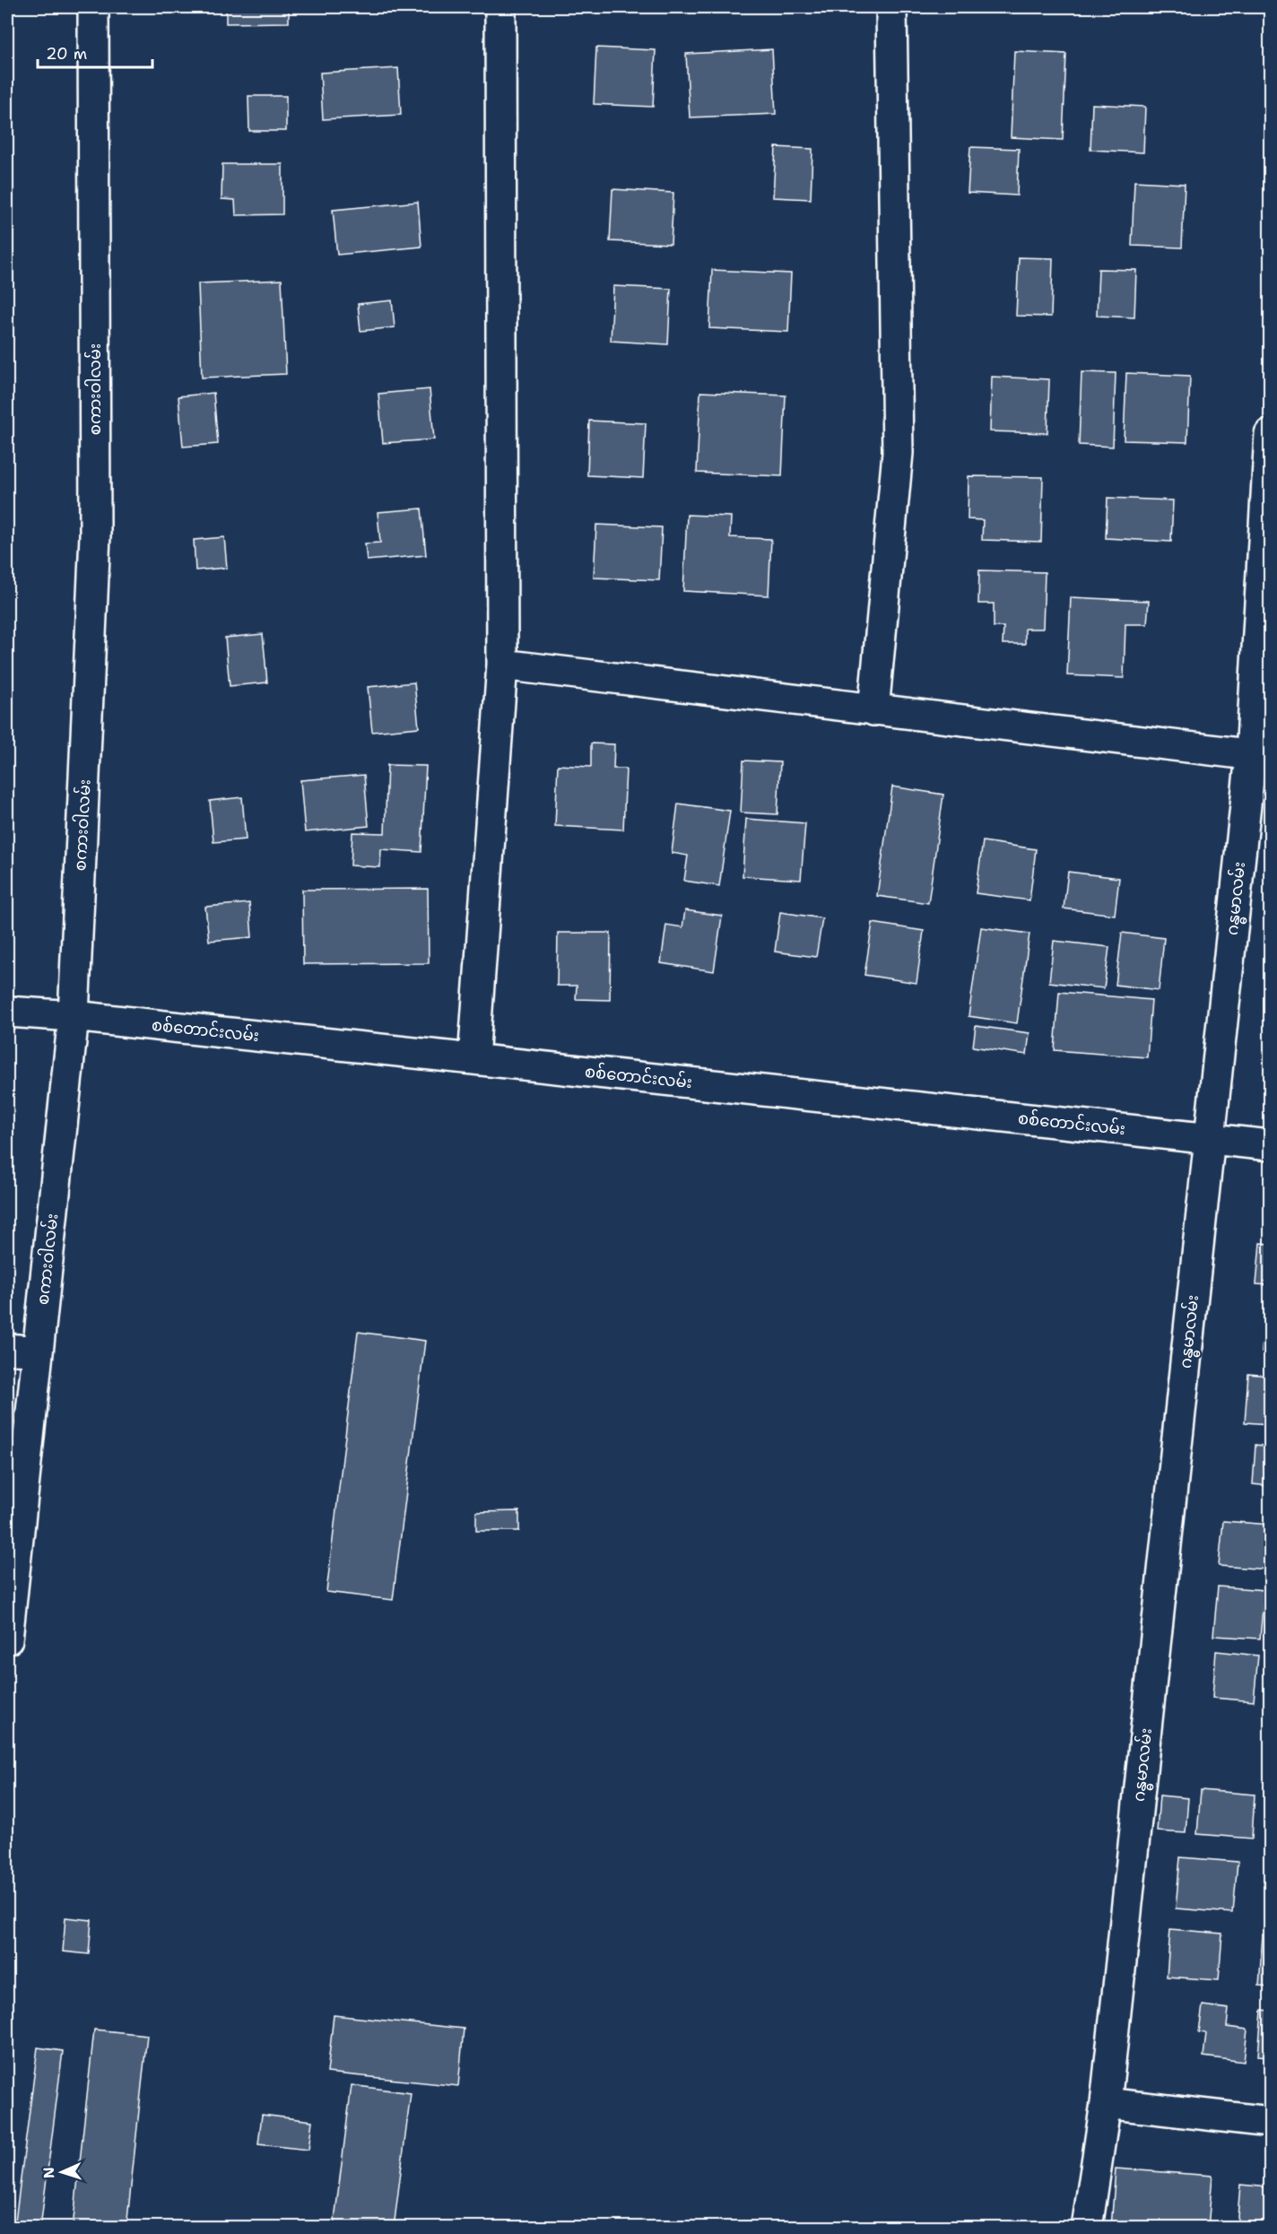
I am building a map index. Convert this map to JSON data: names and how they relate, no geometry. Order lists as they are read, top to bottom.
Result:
{
  "streets": {
    "street": ["စကားဝါလမ်း", "ဂန္ဓမာလမ်း", "စစ်တောင်းလမ်း"]
  },
  "crossings": [
    ["စကားဝါလမ်း", "စစ်တောင်းလမ်း"],
    ["ဂန္ဓမာလမ်း", "စစ်တောင်းလမ်း"]
  ],
  "scale_bar": "20 m",
  "north": "left"
}
